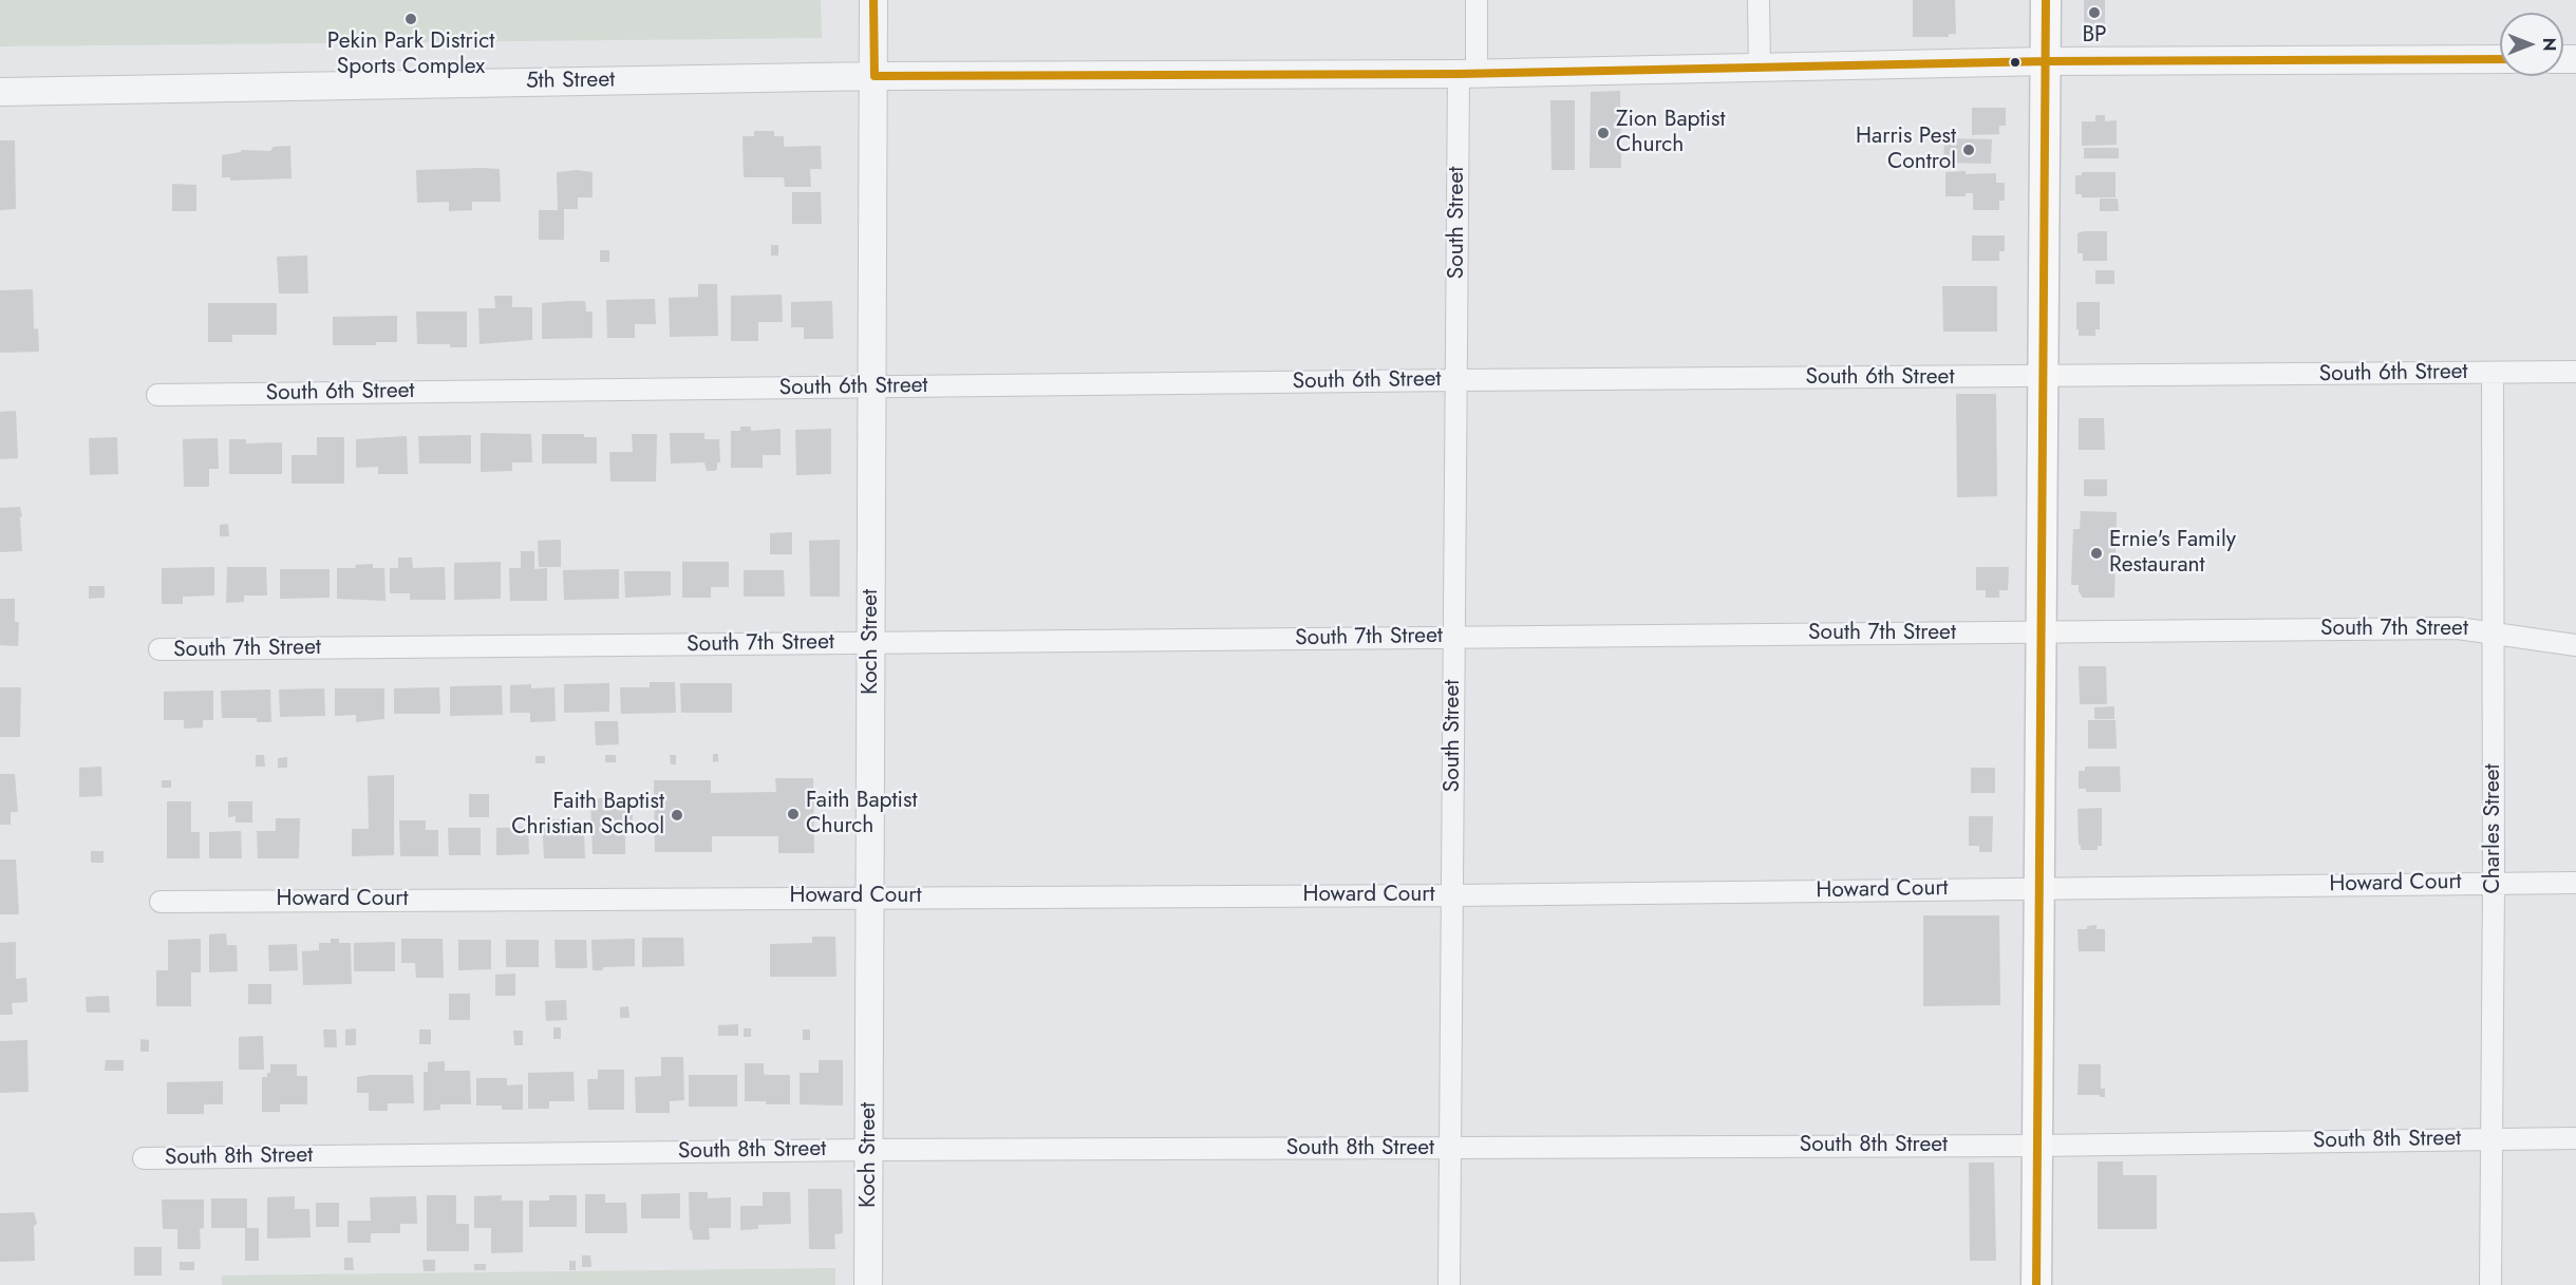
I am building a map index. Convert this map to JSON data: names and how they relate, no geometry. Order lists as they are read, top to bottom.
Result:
{
  "streets": {
    "street": [
      "5th Street",
      "South Street",
      "South 6th Street",
      "South 7th Street",
      "Koch Street",
      "Charles Street",
      "Howard Court",
      "South 8th Street"
    ]
  },
  "crossings": [
    ["5th Street", "South Street"],
    ["5th Street", "Koch Street"],
    ["South Street", "South 6th Street"],
    ["South Street", "South 7th Street"],
    ["South Street", "Howard Court"],
    ["South Street", "South 8th Street"],
    ["South 6th Street", "Koch Street"],
    ["South 6th Street", "Charles Street"],
    ["South 7th Street", "Koch Street"],
    ["South 7th Street", "Charles Street"],
    ["Koch Street", "Howard Court"],
    ["Koch Street", "South 8th Street"],
    ["Charles Street", "Howard Court"],
    ["Charles Street", "South 8th Street"]
  ],
  "places": [
    "BP",
    "Pekin Park District Sports Complex",
    "Zion Baptist Church",
    "Harris Pest Control",
    "Ernie's Family Restaurant",
    "Faith Baptist Church",
    "Faith Baptist Christian School"
  ],
  "north": "right"
}
